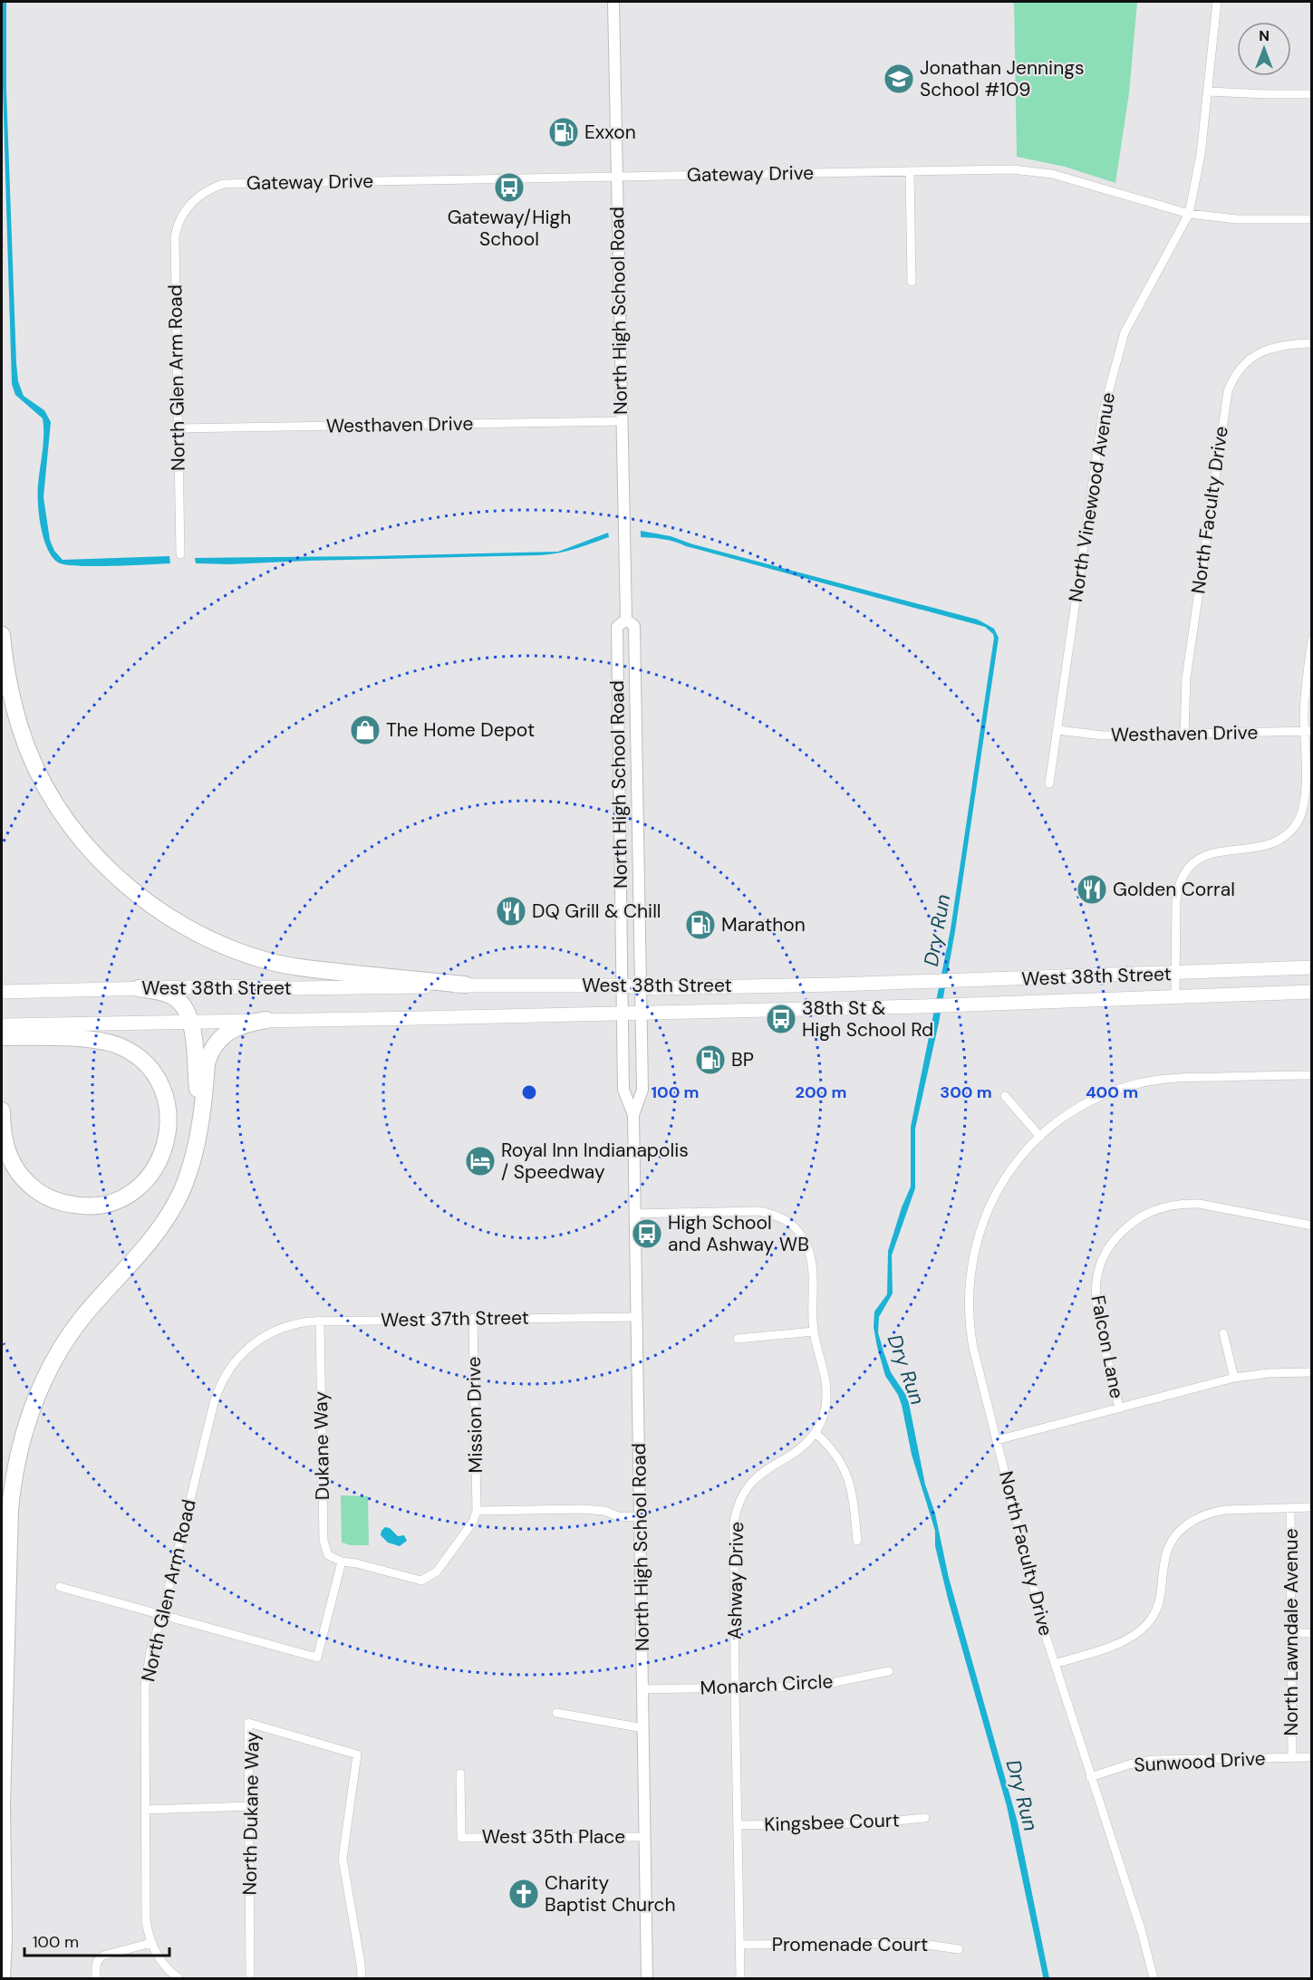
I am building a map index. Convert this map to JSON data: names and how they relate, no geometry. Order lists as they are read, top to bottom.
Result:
{
  "streets": {
    "main road": ["West 38th Street"],
    "street": [
      "Gateway Drive",
      "North High School Road",
      "North Glen Arm Road",
      "Westhaven Drive",
      "North Vinewood Avenue",
      "North Faculty Drive",
      "West 37th Street",
      "Falcon Lane",
      "Mission Drive",
      "Dukane Way",
      "Ashway Drive",
      "North Lawndale Avenue",
      "Monarch Circle",
      "Sunwood Drive",
      "North Dukane Way",
      "Kingsbee Court",
      "West 35th Place",
      "Promenade Court"
    ]
  },
  "crossings": [
    ["Gateway Drive", "North High School Road"],
    ["Gateway Drive", "North Glen Arm Road"],
    ["Gateway Drive", "North Vinewood Avenue"],
    ["North High School Road", "Westhaven Drive"],
    ["North High School Road", "West 38th Street"],
    ["North High School Road", "West 37th Street"],
    ["North High School Road", "Ashway Drive"],
    ["North High School Road", "Monarch Circle"],
    ["North High School Road", "West 35th Place"],
    ["North Glen Arm Road", "Westhaven Drive"],
    ["North Glen Arm Road", "West 37th Street"],
    ["Westhaven Drive", "North Vinewood Avenue"],
    ["Westhaven Drive", "North Faculty Drive"],
    ["North Faculty Drive", "Sunwood Drive"],
    ["West 37th Street", "Mission Drive"],
    ["West 37th Street", "Dukane Way"],
    ["Ashway Drive", "Monarch Circle"],
    ["Ashway Drive", "Kingsbee Court"],
    ["Ashway Drive", "Promenade Court"],
    ["North Lawndale Avenue", "Sunwood Drive"]
  ],
  "water": ["Dry Run"],
  "places": {
    "school or university": ["Jonathan Jennings School #109"],
    "fuel station": ["Exxon", "Marathon", "BP"],
    "bus stop": ["Gateway/High School", "38th St & High School Rd", "High School and Ashway WB"],
    "shop": ["The Home Depot"],
    "restaurant": ["Golden Corral", "DQ Grill & Chill"],
    "hotel": ["Royal Inn Indianapolis / Speedway"],
    "church": ["Charity Baptist Church"]
  },
  "scale_bar": "100 m",
  "north": "top",
  "rings": [
    "100 m",
    "200 m",
    "300 m",
    "400 m"
  ]
}
